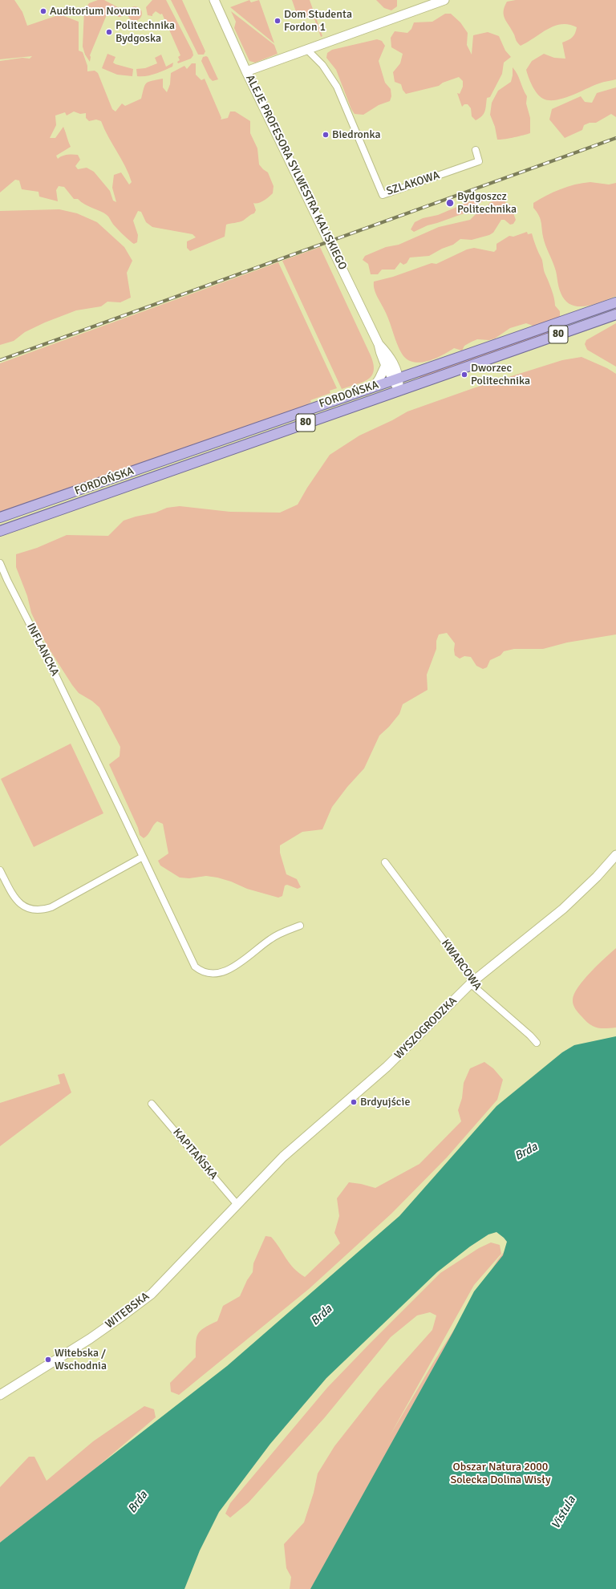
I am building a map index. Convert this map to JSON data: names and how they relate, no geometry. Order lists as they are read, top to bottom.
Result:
{
  "streets": {
    "main road": ["80", "FORDOŃSKA"],
    "street": [
      "ALEJE PROFESORA SYLWESTRA KALISKIEGO",
      "SZLAKOWA",
      "INFLANCKA",
      "KWARCOWA",
      "WYSZOGRODZKA",
      "KAPITAŃSKA",
      "WITEBSKA"
    ]
  },
  "crossings": [
    ["ALEJE PROFESORA SYLWESTRA KALISKIEGO", "FORDOŃSKA"],
    ["KWARCOWA", "WYSZOGRODZKA"],
    ["WYSZOGRODZKA", "KAPITAŃSKA"],
    ["WYSZOGRODZKA", "WITEBSKA"],
    ["KAPITAŃSKA", "WITEBSKA"]
  ],
  "water": ["Brda", "Vistula"],
  "parks": ["Obszar Natura 2000 Solecka Dolina Wisły"],
  "places": [
    "Auditorium Novum",
    "Dom Studenta Fordon 1",
    "Politechnika Bydgoska",
    "Biedronka",
    "Bydgoszcz Politechnika",
    "Dworzec Politechnika",
    "Brdyujście",
    "Witebska / Wschodnia"
  ]
}
